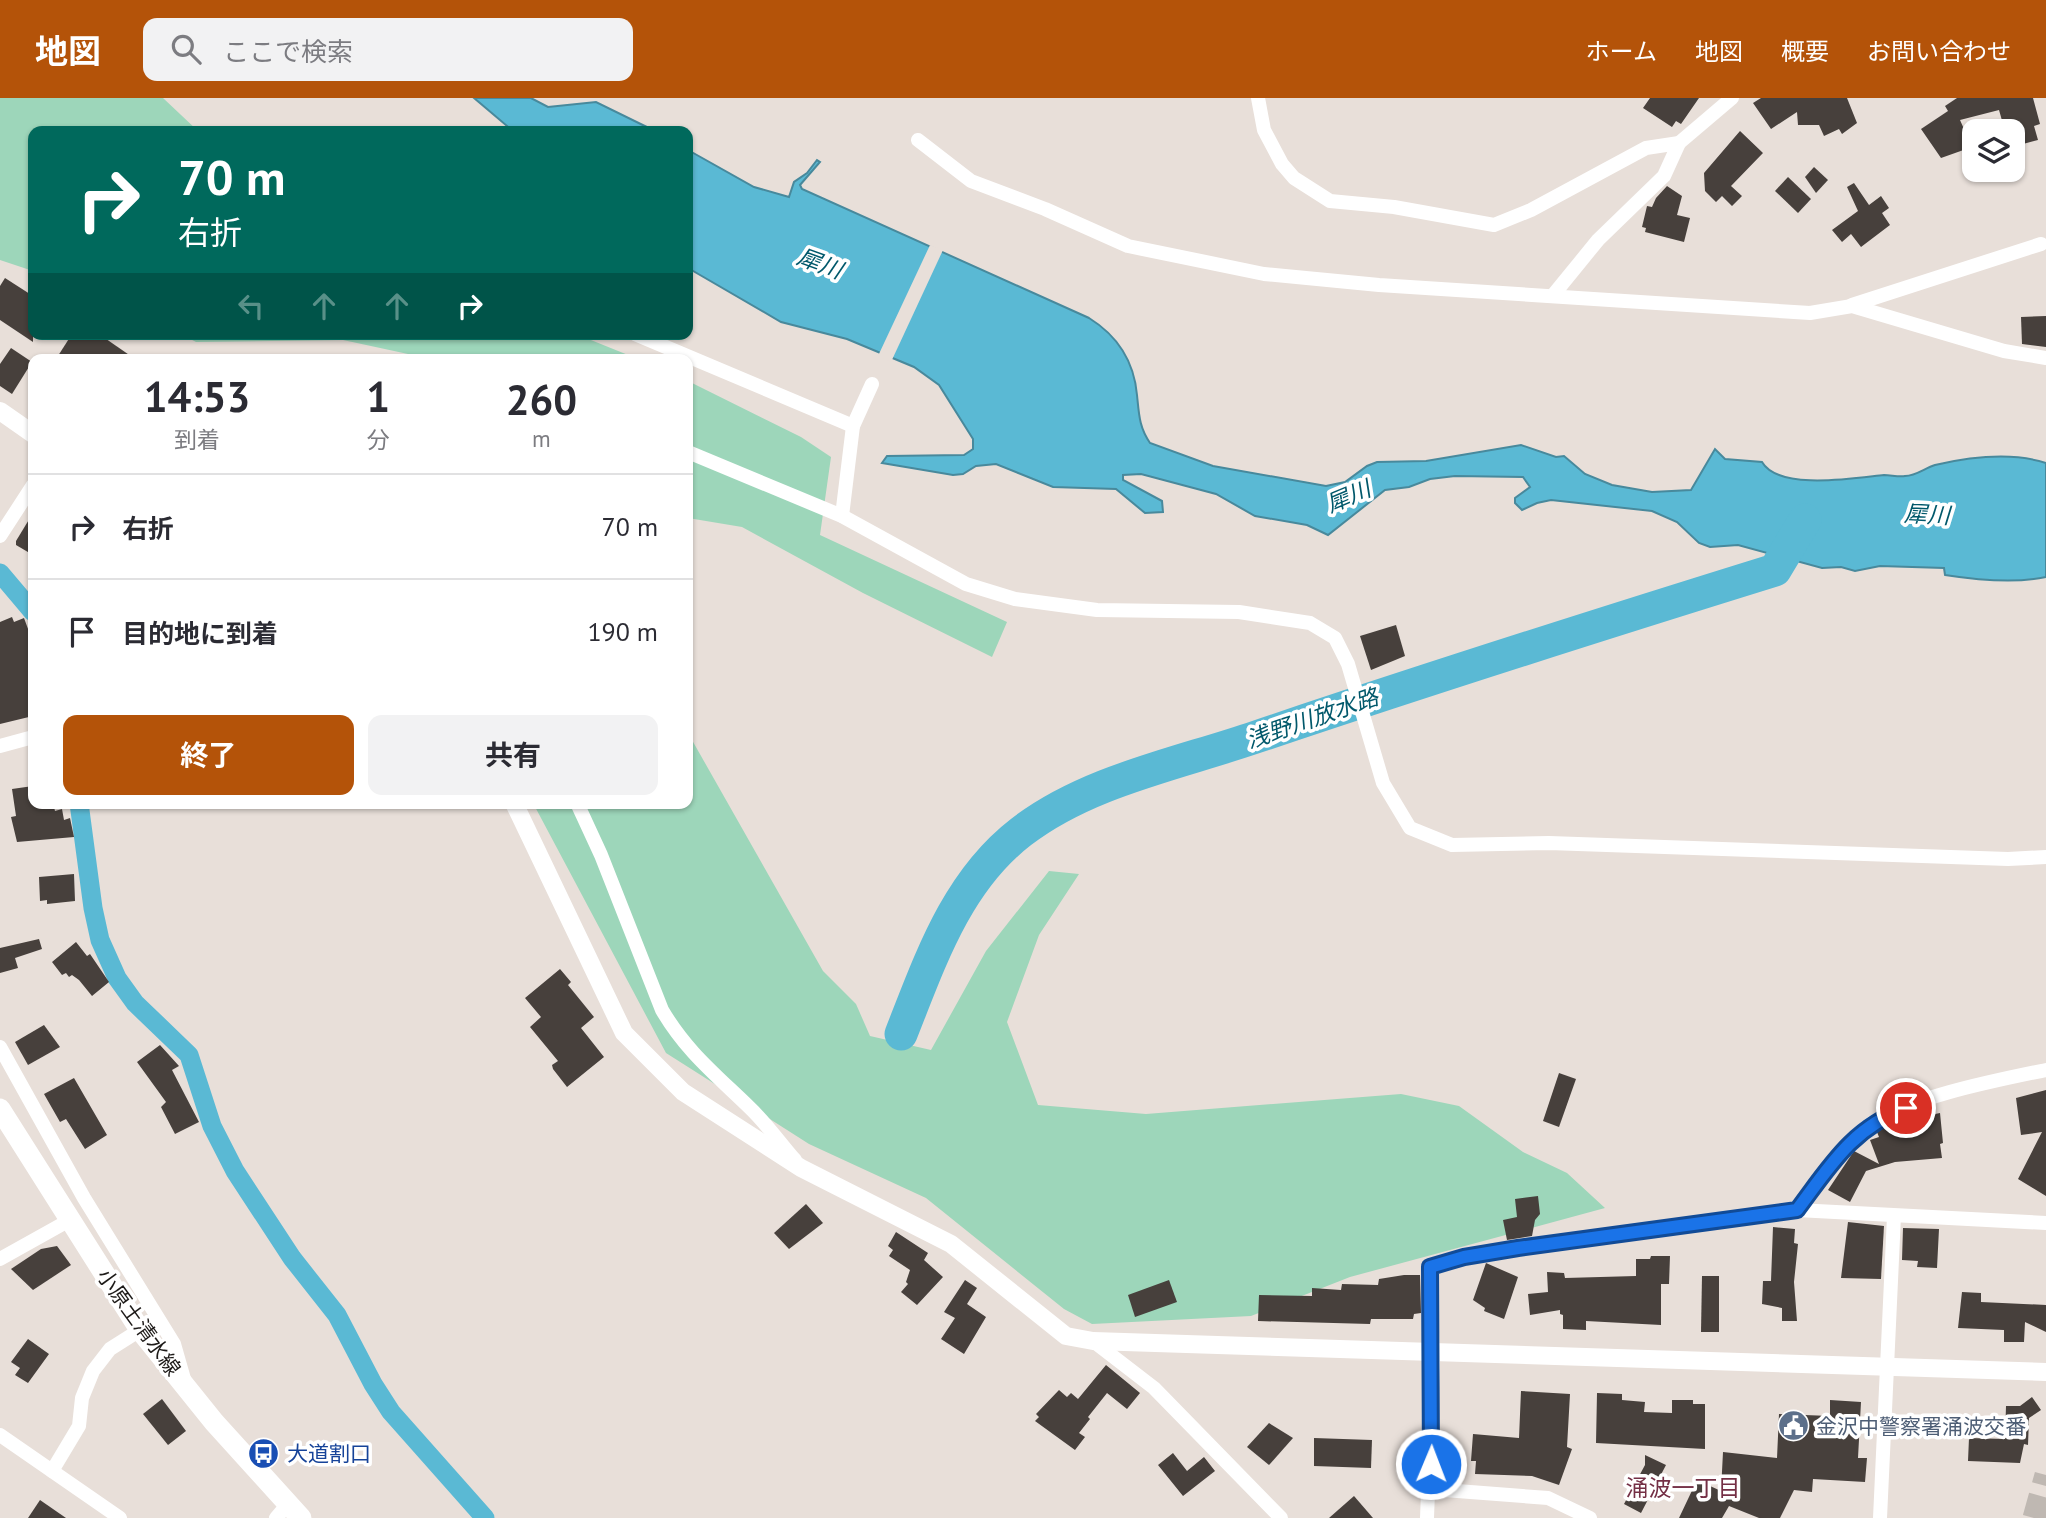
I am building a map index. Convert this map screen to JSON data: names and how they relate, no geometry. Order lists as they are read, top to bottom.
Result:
{
  "streets": {
    "main road": ["小原土清水線"]
  },
  "districts": ["涌波一丁目"],
  "water": ["犀川", "浅野川放水路"],
  "places": {
    "public building": ["金沢中警察署涌波交番"],
    "bus stop": ["大道割口"]
  },
  "page": {
    "header": "地図",
    "search": "ここで検索",
    "nav": [
      "ホーム",
      "地図",
      "概要",
      "お問い合わせ"
    ],
    "turn": ["70 m", "右折"],
    "eta": [
      "14:53",
      "到着",
      "1",
      "分",
      "260",
      "m"
    ],
    "list": [
      {
        "name": "右折",
        "value": "70 m"
      },
      {
        "name": "目的地に到着",
        "value": "190 m"
      }
    ],
    "buttons": ["終了", "共有"]
  }
}
